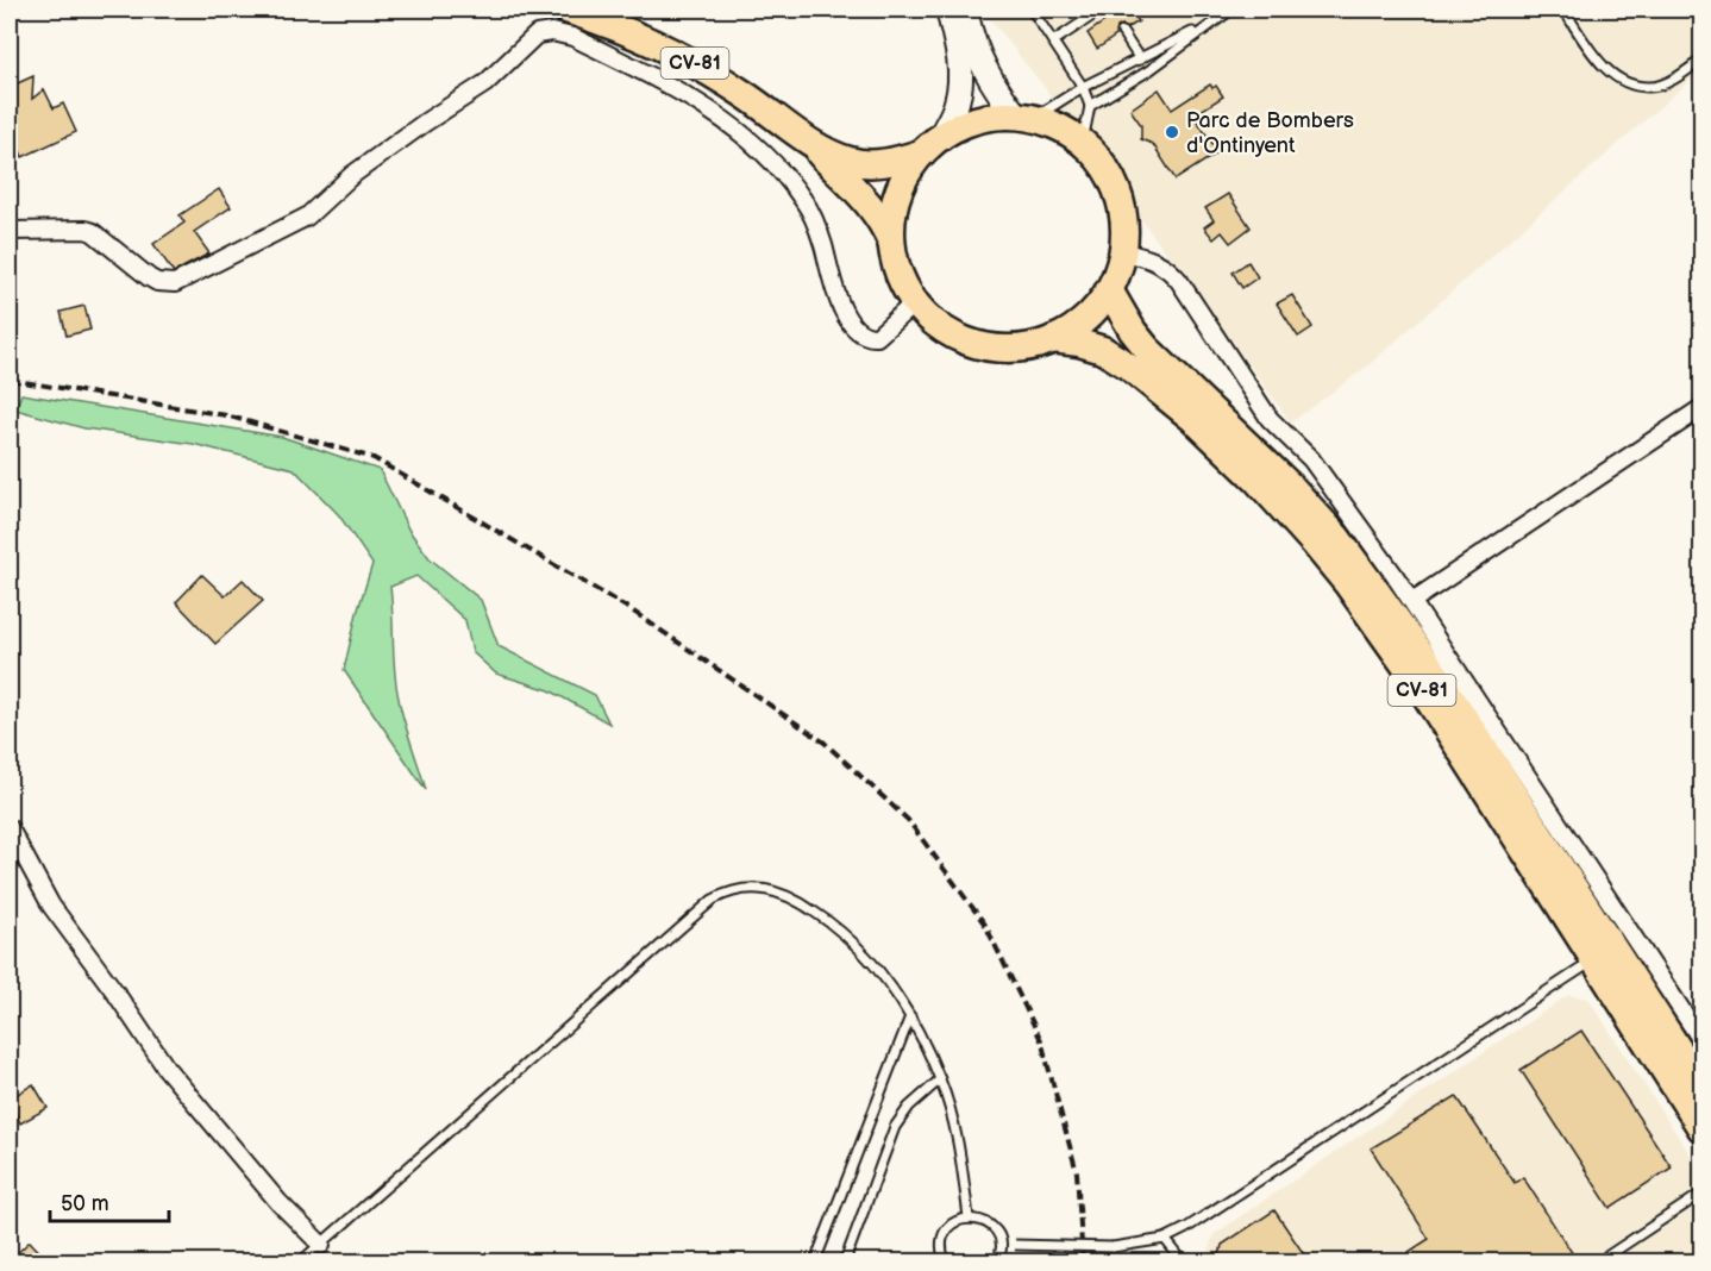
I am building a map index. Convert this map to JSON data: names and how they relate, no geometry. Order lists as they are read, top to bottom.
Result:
{
  "streets": {
    "main road": ["CV-81"]
  },
  "places": ["Parc de Bombers d'Ontinyent"],
  "scale_bar": "50 m"
}
